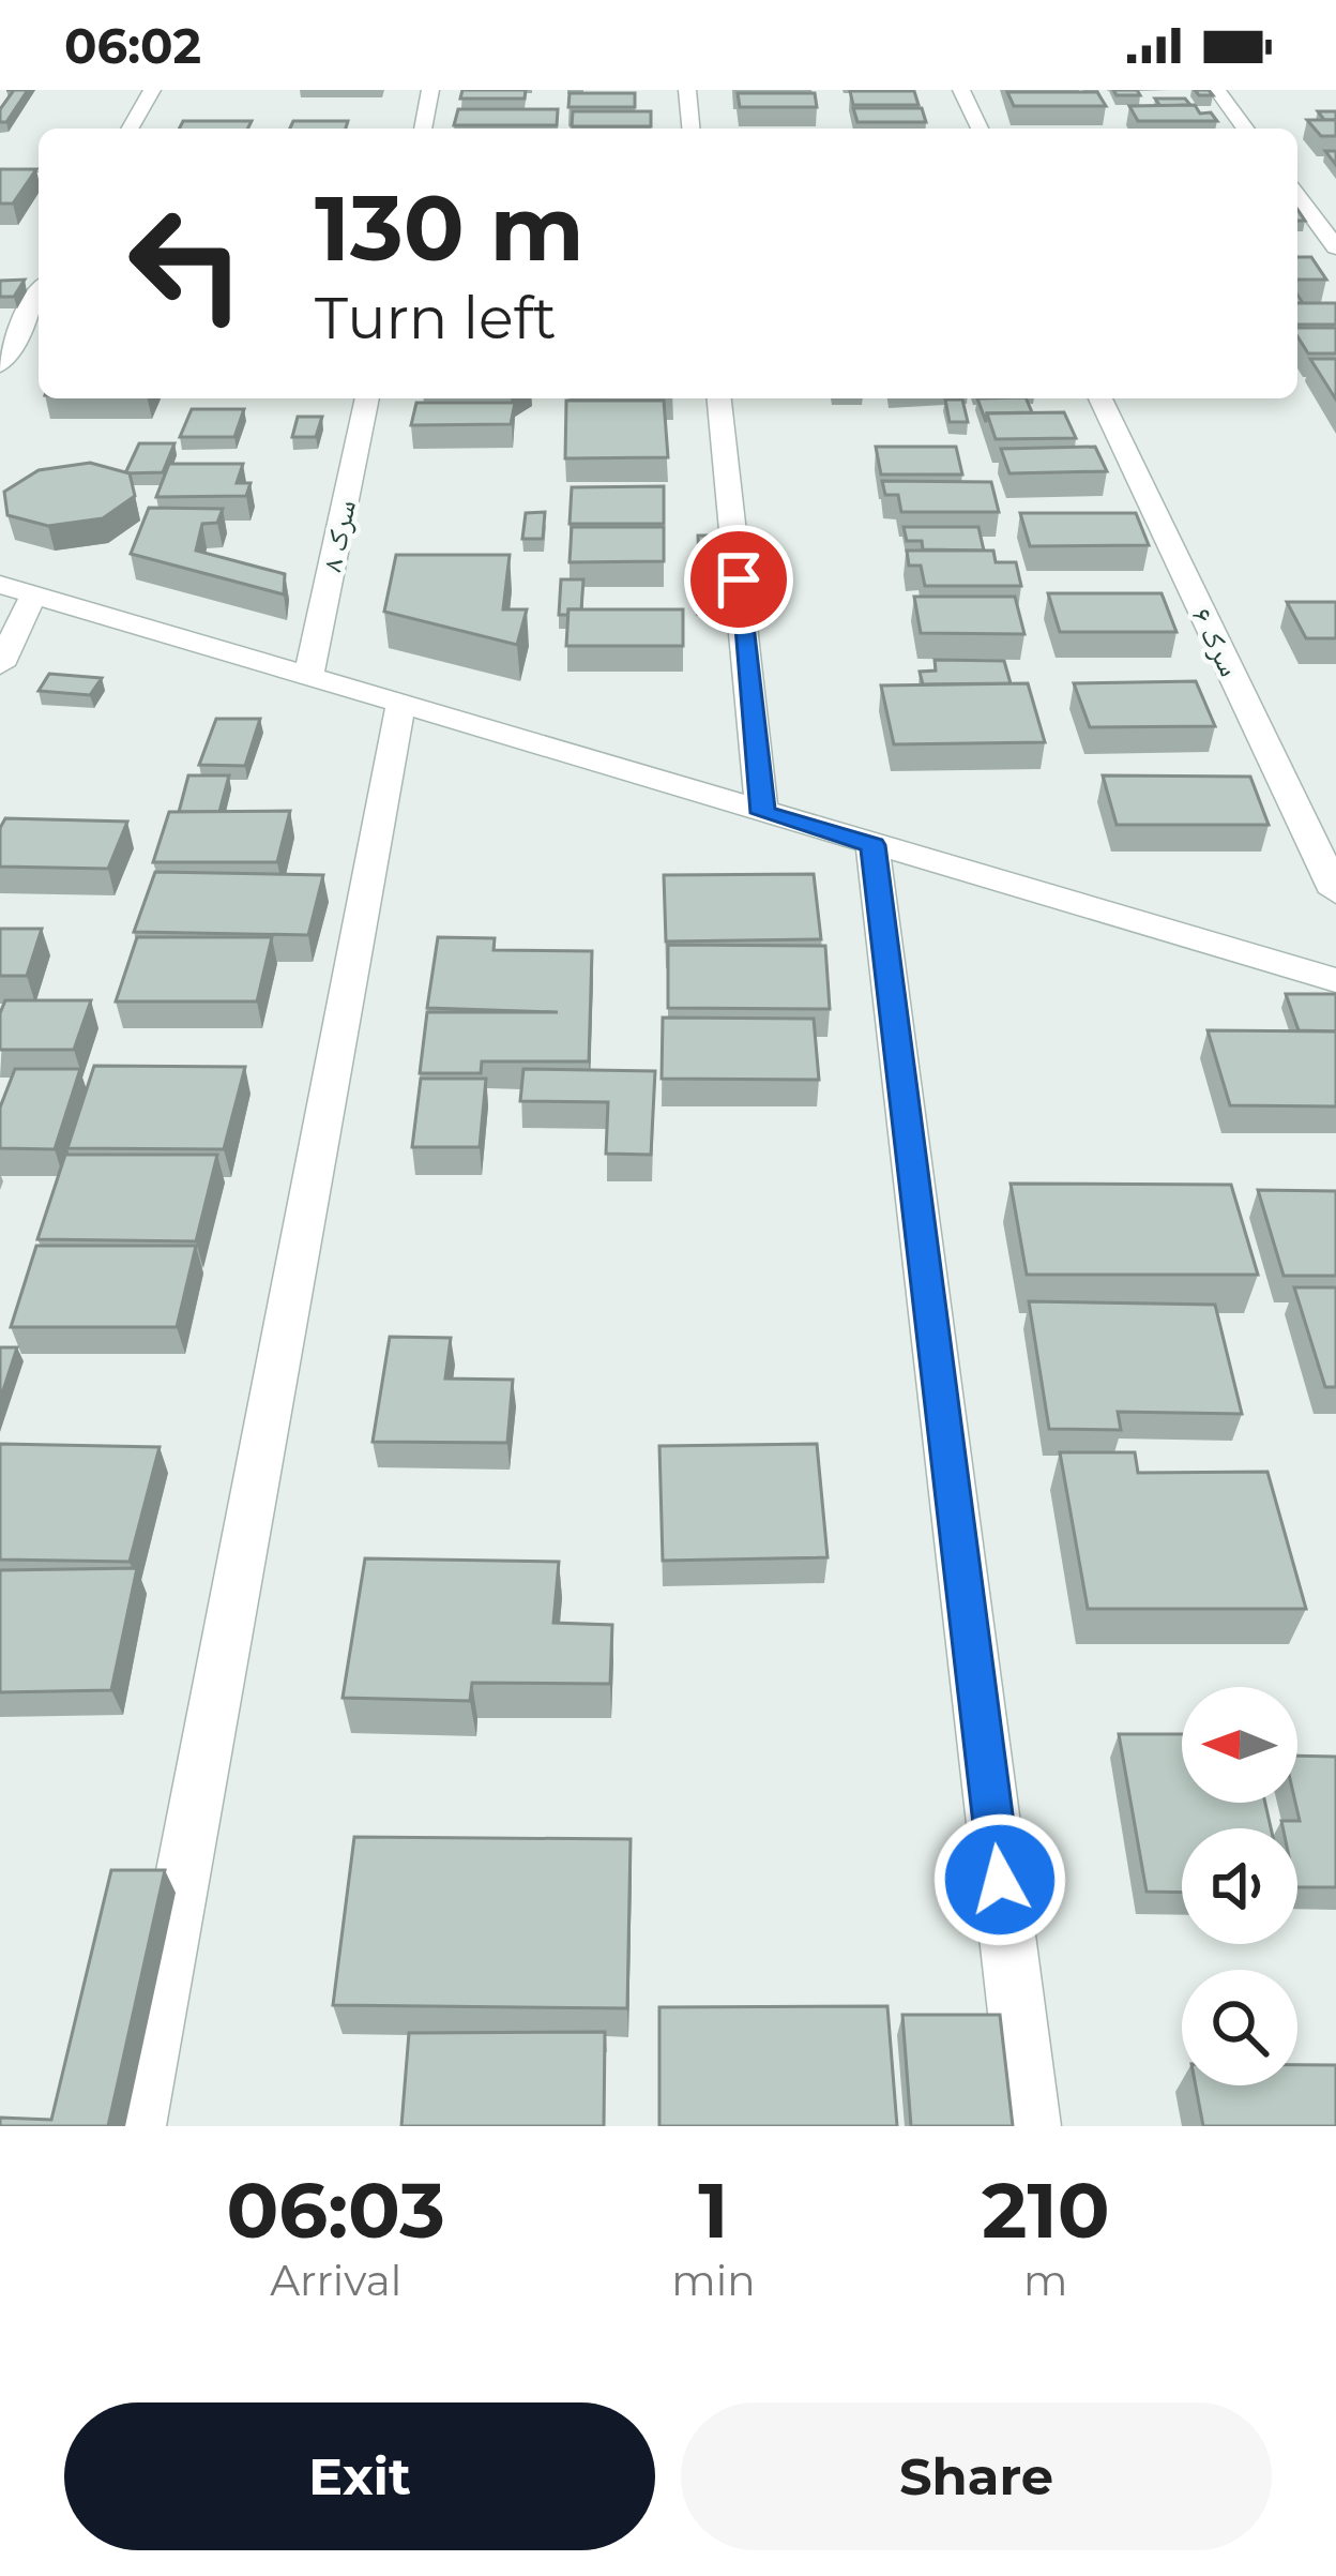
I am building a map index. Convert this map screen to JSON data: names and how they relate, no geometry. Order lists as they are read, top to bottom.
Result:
{
  "streets": {
    "street": ["سرک ۸", "سرک ۶"]
  },
  "north": "left",
  "page": {
    "status": "06:02",
    "turn": ["130 m", "Turn left"],
    "eta": [
      "06:03",
      "Arrival",
      "1",
      "min",
      "210",
      "m"
    ],
    "buttons": ["Exit", "Share"]
  }
}
